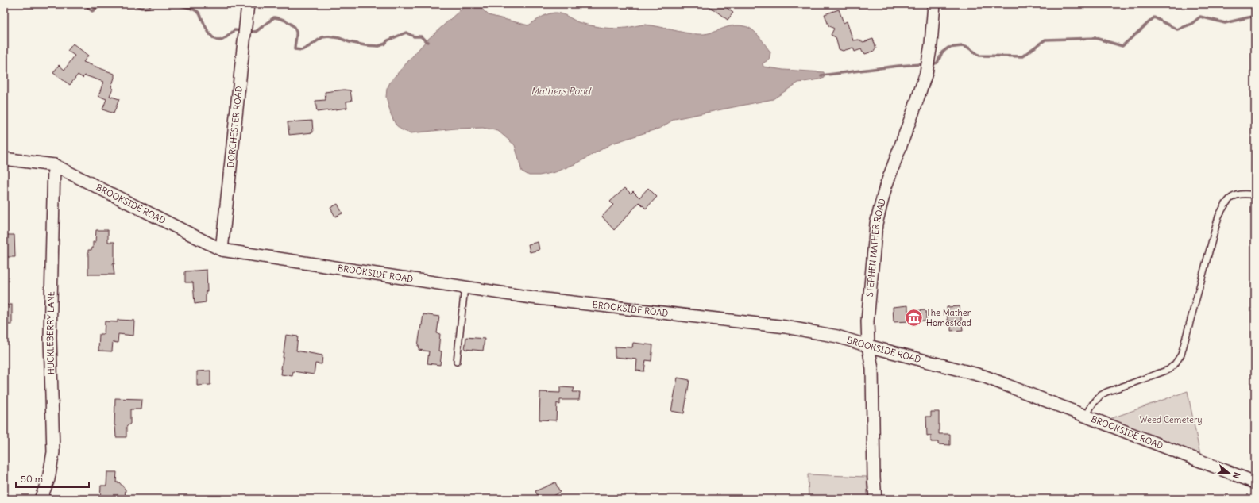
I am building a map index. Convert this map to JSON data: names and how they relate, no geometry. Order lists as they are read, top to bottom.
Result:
{
  "streets": {
    "street": [
      "DORCHESTER ROAD",
      "BROOKSIDE ROAD",
      "STEPHEN MATHER ROAD",
      "HUCKLEBERRY LANE"
    ]
  },
  "crossings": [
    ["DORCHESTER ROAD", "BROOKSIDE ROAD"],
    ["BROOKSIDE ROAD", "STEPHEN MATHER ROAD"],
    ["BROOKSIDE ROAD", "HUCKLEBERRY LANE"]
  ],
  "water": ["Mathers Pond"],
  "parks": ["Weed Cemetery"],
  "places": {
    "museum": ["The Mather Homestead"]
  },
  "scale_bar": "50 m",
  "north": "right"
}
